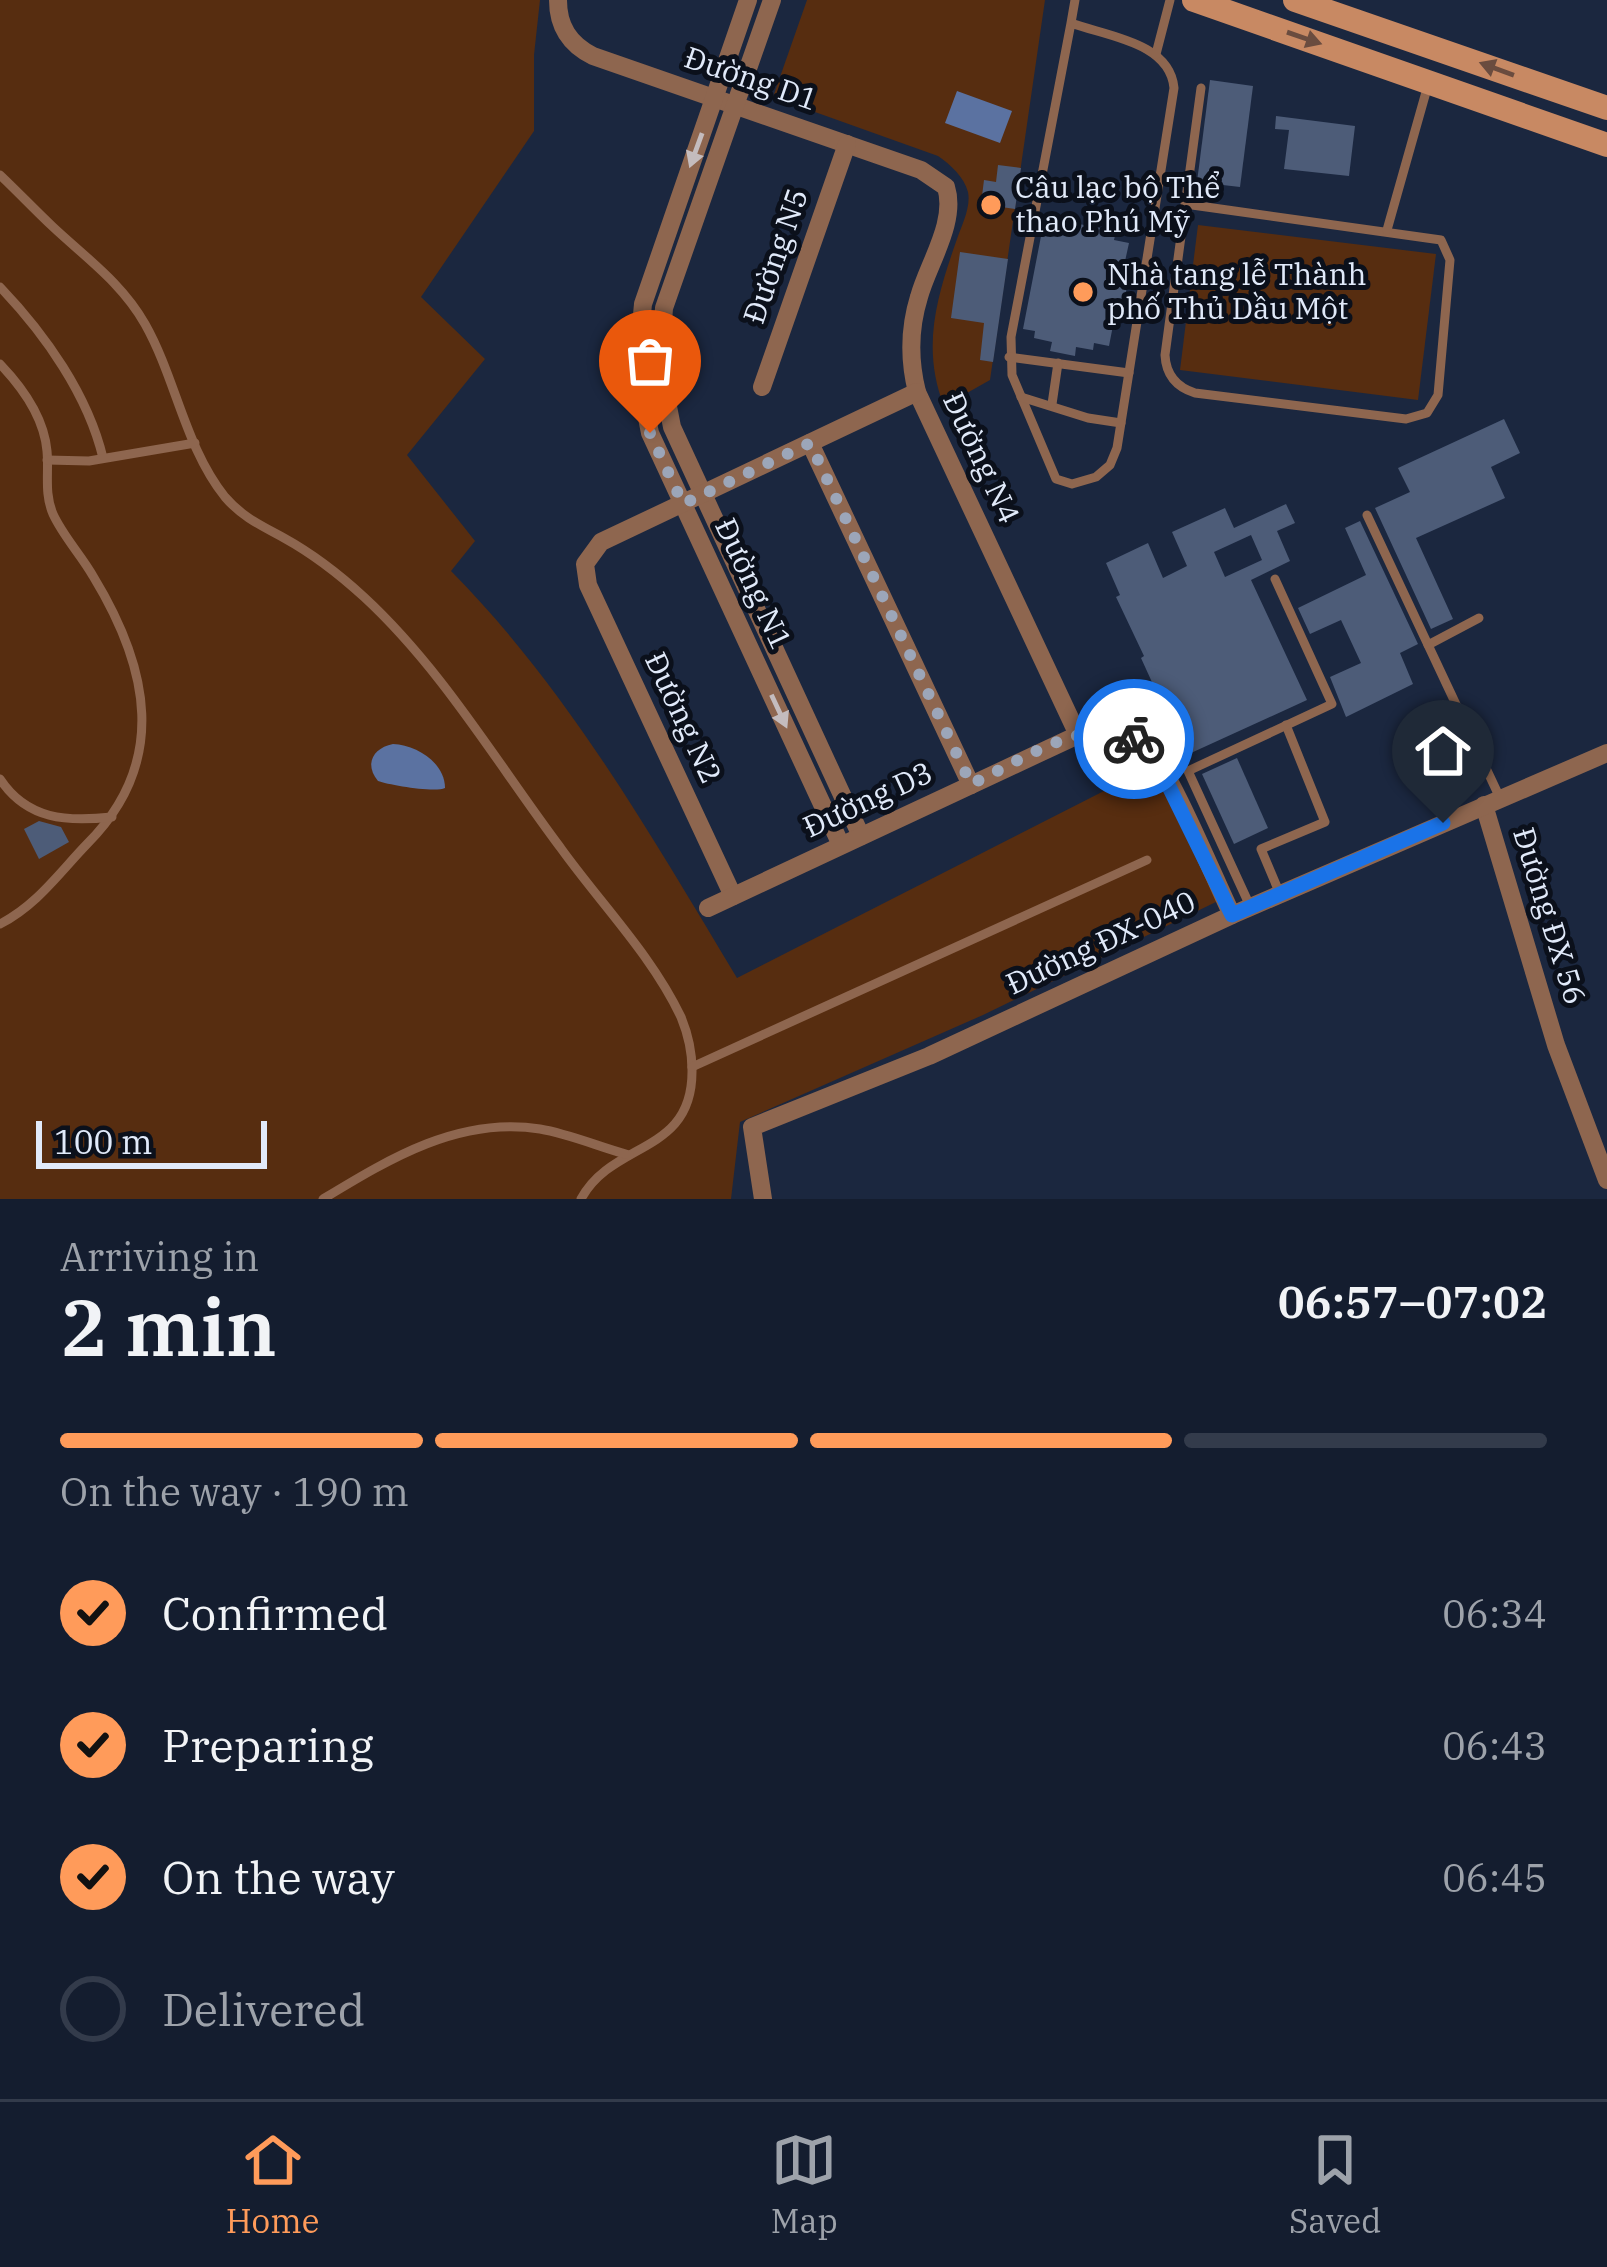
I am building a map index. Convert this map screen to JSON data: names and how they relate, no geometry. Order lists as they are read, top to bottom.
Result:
{
  "streets": {
    "street": [
      "Đường D1",
      "Đường N5",
      "Đường N4",
      "Đường N1",
      "Đường N2",
      "Đường D3",
      "Đường ĐX 56",
      "Đường ĐX-040"
    ]
  },
  "crossings": [
    ["Đường D1", "Đường N5"],
    ["Đường D1", "Đường N4"],
    ["Đường D1", "Đường N1"],
    ["Đường N4", "Đường D3"],
    ["Đường N1", "Đường N2"],
    ["Đường N1", "Đường D3"],
    ["Đường N2", "Đường D3"],
    ["Đường ĐX 56", "Đường ĐX-040"]
  ],
  "places": ["Câu lạc bộ Thể thao Phú Mỹ", "Nhà tang lễ Thành phố Thủ Dầu Một"],
  "scale_bar": "100 m",
  "page": {
    "scale": "100 m",
    "heading": ["2 min", "Arriving in", "06:57–07:02"],
    "bar": "On the way · 190 m",
    "list": [
      ["Confirmed", "06:34"],
      ["Preparing", "06:43"],
      ["On the way", "06:45"],
      "Delivered"
    ],
    "tabs": ["Home", "Map", "Saved"]
  }
}
